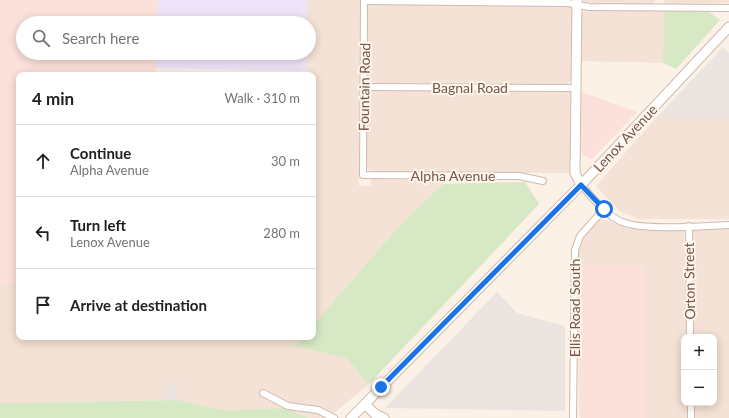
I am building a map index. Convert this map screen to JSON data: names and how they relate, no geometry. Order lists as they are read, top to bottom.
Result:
{
  "streets": {
    "main road": ["Lenox Avenue"],
    "street": [
      "Fountain Road",
      "Bagnal Road",
      "Alpha Avenue",
      "Orton Street",
      "Ellis Road South"
    ]
  },
  "crossings": [
    ["Fountain Road", "Bagnal Road"],
    ["Fountain Road", "Alpha Avenue"]
  ],
  "page": {
    "search": "Search here",
    "heading": ["4 min", "Walk · 310 m"],
    "list": [
      ["Continue", "Alpha Avenue", "30 m"],
      ["Turn left", "Lenox Avenue", "280 m"],
      "Arrive at destination"
    ],
    "map_buttons": ["+", "−"]
  }
}
